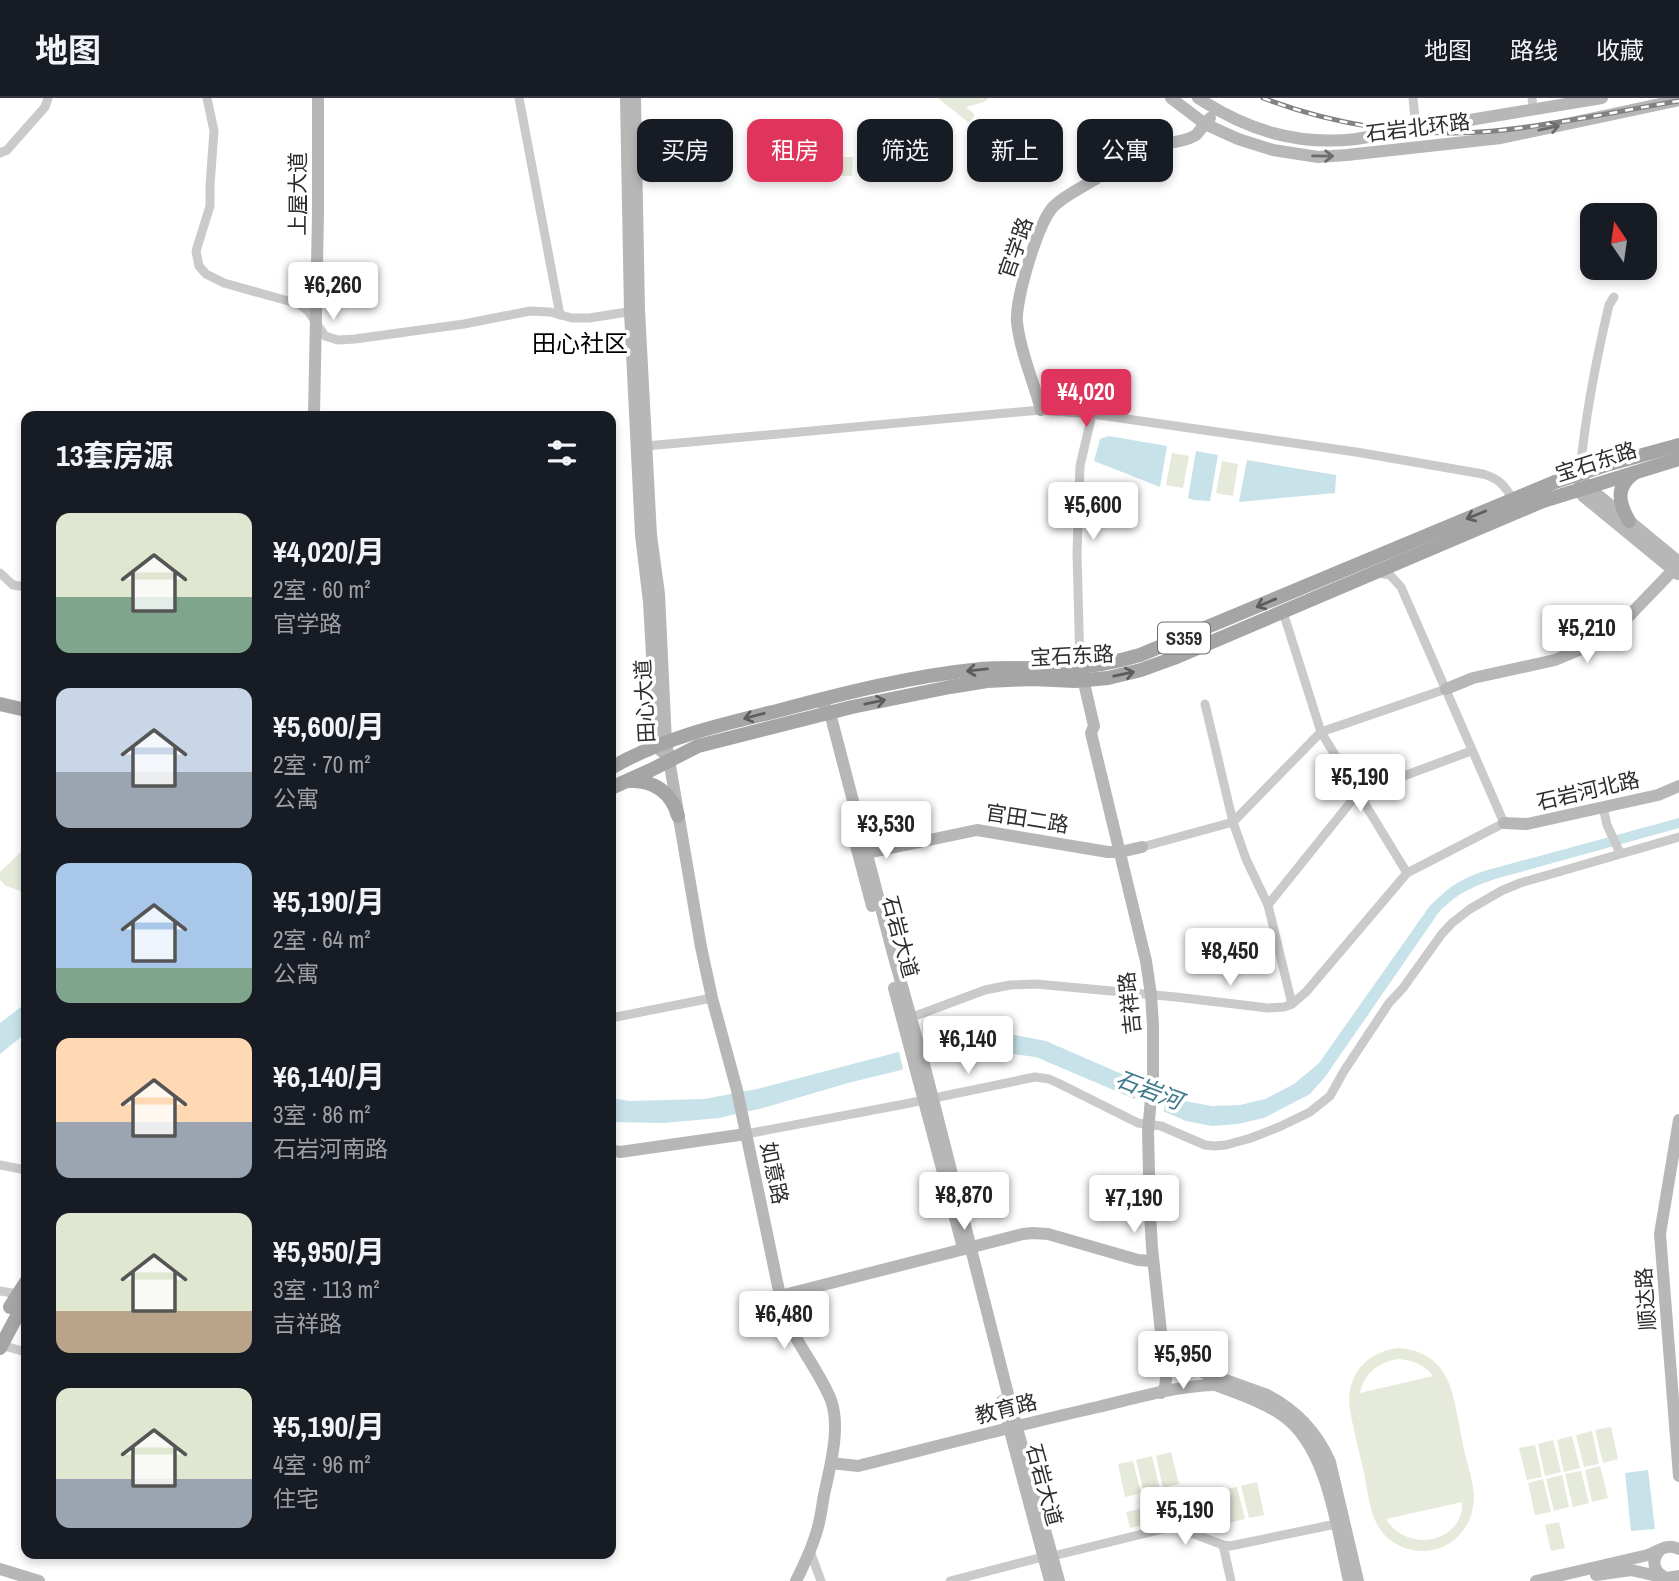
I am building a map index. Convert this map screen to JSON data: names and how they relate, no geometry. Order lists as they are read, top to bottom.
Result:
{
  "streets": {
    "main road": ["宝石东路", "S359"],
    "street": [
      "石岩北环路",
      "上屋大道",
      "官学路",
      "田心大道",
      "石岩河北路",
      "官田二路",
      "石岩大道",
      "吉祥路",
      "如意路",
      "顺达路",
      "教育路"
    ]
  },
  "crossings": [
    ["石岩北环路", "官学路"],
    ["宝石东路", "田心大道"],
    ["宝石东路", "石岩大道"],
    ["宝石东路", "吉祥路"],
    ["宝石东路", "如意路"],
    ["田心大道", "如意路"],
    ["官田二路", "石岩大道"],
    ["官田二路", "吉祥路"],
    ["石岩大道", "教育路"],
    ["如意路", "教育路"]
  ],
  "districts": ["田心社区"],
  "water": ["石岩河"],
  "north": "top",
  "page": {
    "header": "地图",
    "nav": ["地图", "路线", "收藏"],
    "chip": [
      "买房",
      "租房",
      "筛选",
      "新上",
      "公寓"
    ],
    "price": [
      "¥6,260",
      "¥4,020",
      "¥5,600",
      "¥5,210",
      "¥5,190",
      "¥3,530",
      "¥8,450",
      "¥6,140",
      "¥8,870",
      "¥7,190",
      "¥6,480",
      "¥5,950",
      "¥5,190"
    ],
    "heading": "13套房源",
    "list": [
      {
        "name": "¥4,020/月",
        "note": "2室 · 60 m² · 官学路"
      },
      {
        "name": "¥5,600/月",
        "note": "2室 · 70 m² · 公寓"
      },
      {
        "name": "¥5,190/月",
        "note": "2室 · 64 m² · 公寓"
      },
      {
        "name": "¥6,140/月",
        "note": "3室 · 86 m² · 石岩河南路"
      },
      {
        "name": "¥5,950/月",
        "note": "3室 · 113 m² · 吉祥路"
      },
      {
        "name": "¥5,190/月",
        "note": "4室 · 96 m² · 住宅"
      }
    ]
  }
}
